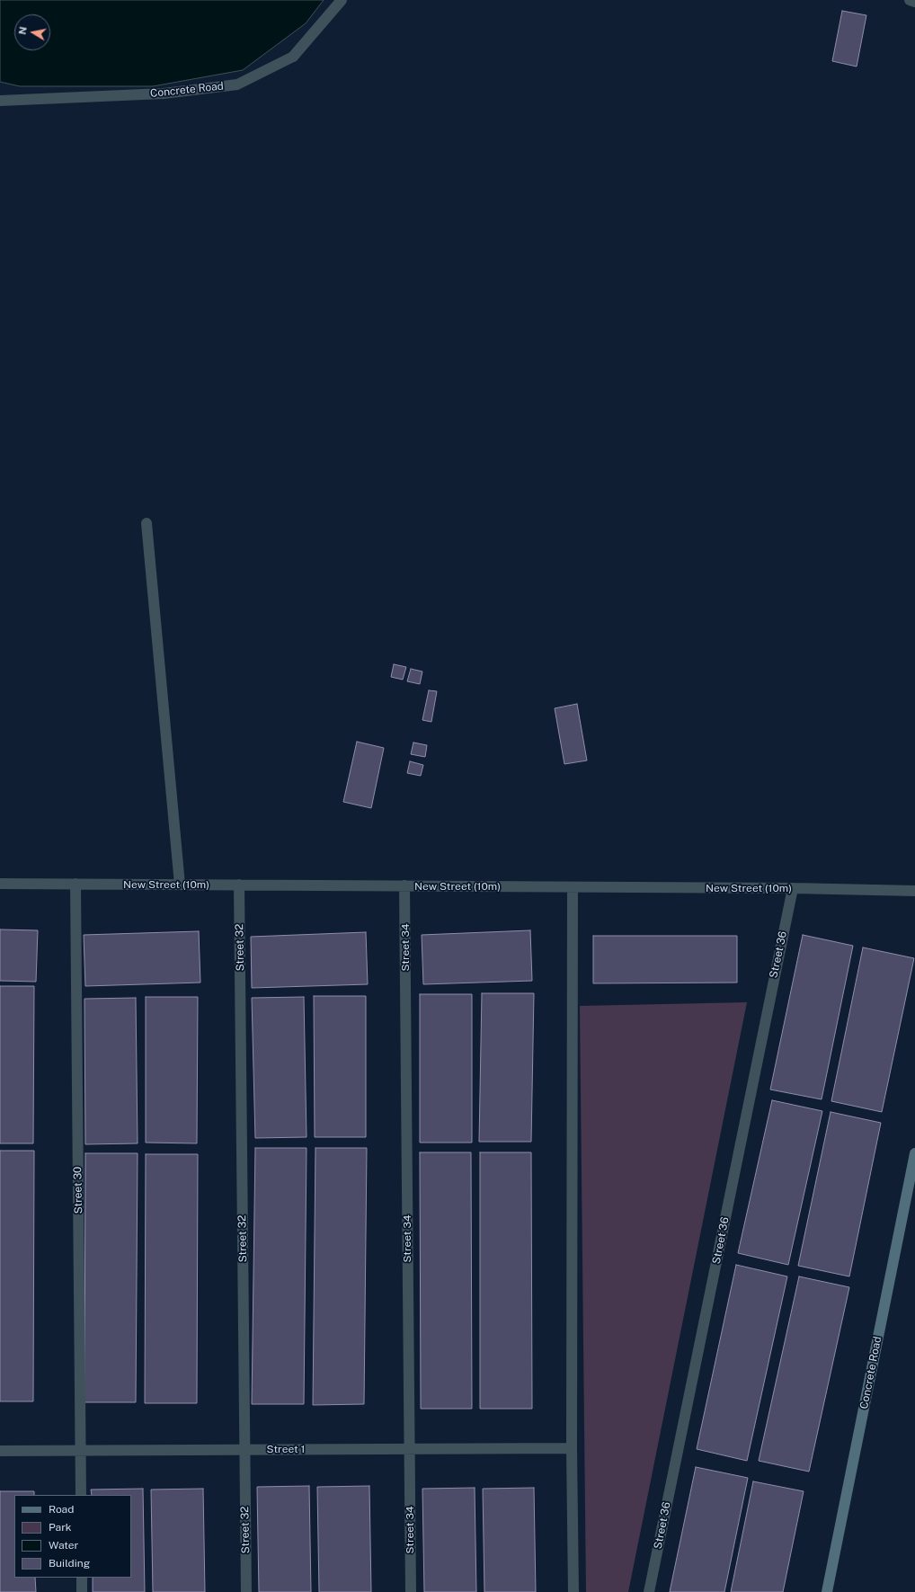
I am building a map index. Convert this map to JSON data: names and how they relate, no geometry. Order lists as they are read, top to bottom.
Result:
{
  "streets": {
    "main road": ["Concrete Road"],
    "street": [
      "New Street (10m)",
      "Street 32",
      "Street 34",
      "Street 36",
      "Street 30",
      "Street 1"
    ]
  },
  "crossings": [
    ["New Street (10m)", "Street 32"],
    ["New Street (10m)", "Street 34"],
    ["New Street (10m)", "Street 36"],
    ["New Street (10m)", "Street 30"],
    ["Street 32", "Street 1"],
    ["Street 34", "Street 1"],
    ["Street 30", "Street 1"]
  ],
  "legend": [
    "Road",
    "Park",
    "Water",
    "Building"
  ],
  "north": "left"
}
